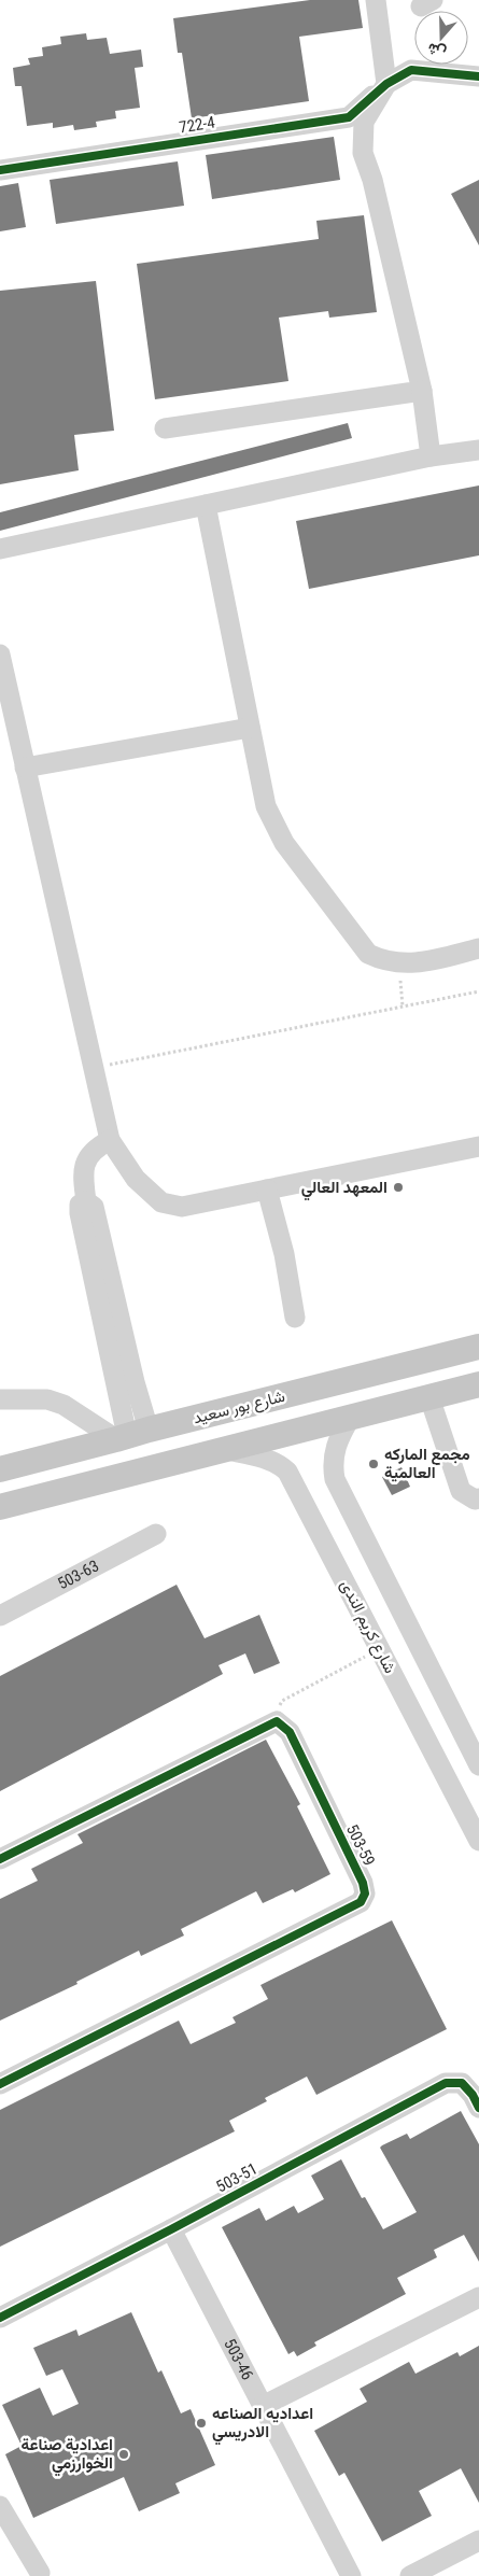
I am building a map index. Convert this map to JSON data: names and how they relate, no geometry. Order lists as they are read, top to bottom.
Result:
{
  "streets": {
    "main road": ["شارع بور سعيد"],
    "street": [
      "722-4",
      "503-63",
      "شارع كريم الندى",
      "503-59",
      "503-51",
      "503-46"
    ]
  },
  "crossings": [
    ["503-51", "503-46"]
  ],
  "places": [
    "المعهد العالي",
    "مجمع الماركه العالمية",
    "اعداديه الصناعه الادريسي",
    "اعدادية صناعة الخوارزمي"
  ],
  "north": "bottom"
}
